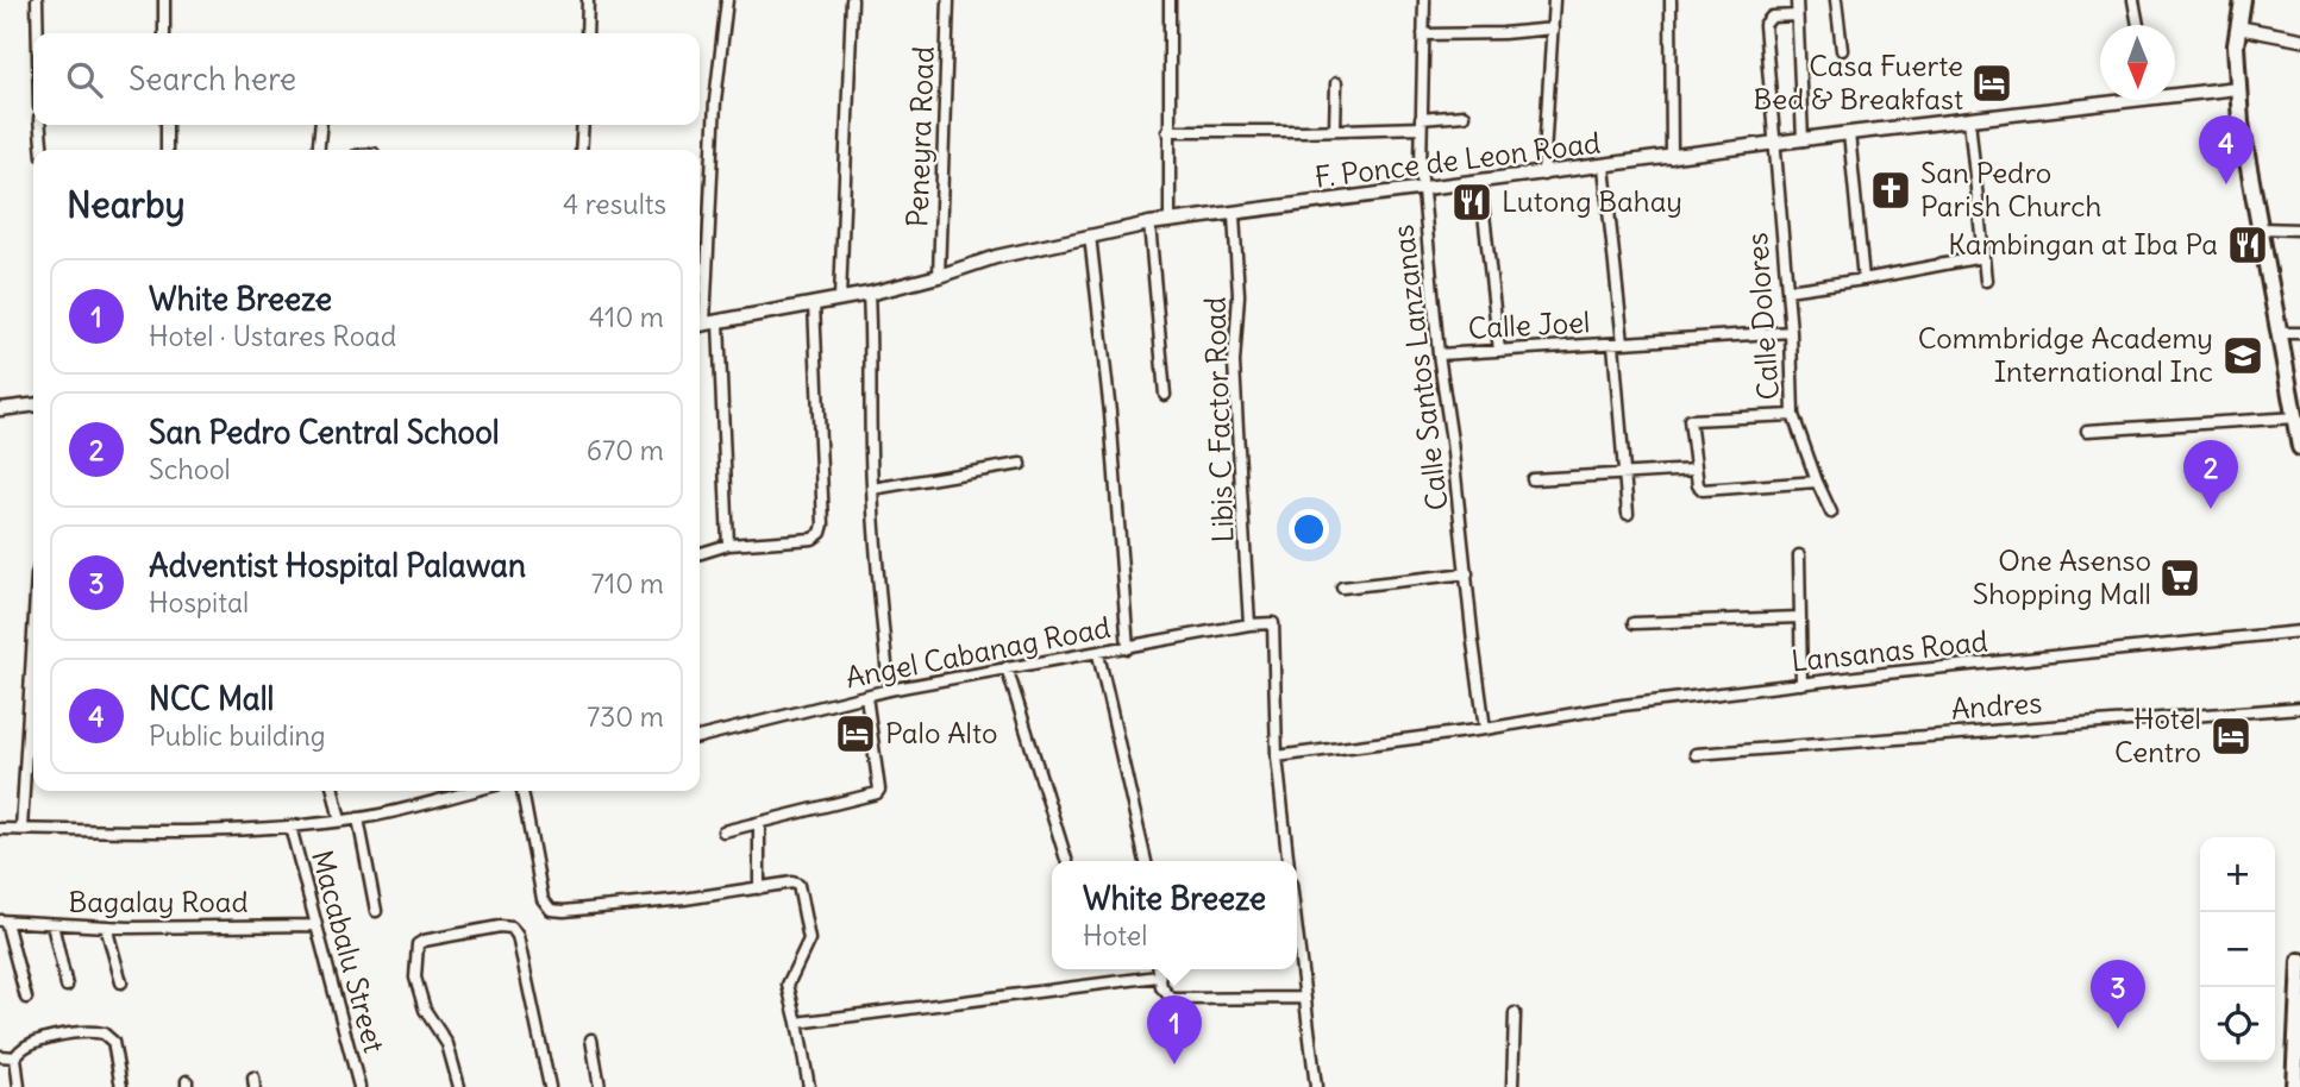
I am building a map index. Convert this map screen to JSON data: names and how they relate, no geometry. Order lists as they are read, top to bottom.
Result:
{
  "streets": {
    "street": [
      "Peneyra Road",
      "F. Ponce de Leon Road",
      "Calle Dolores",
      "Calle Joel",
      "Calle Santos Lanzanas",
      "Libis C Factor Road",
      "Lansanas Road",
      "Angel Cabanag Road",
      "Andres",
      "Bagalay Road",
      "Macabalu Street"
    ]
  },
  "crossings": [
    ["Peneyra Road", "F. Ponce de Leon Road"],
    ["F. Ponce de Leon Road", "Calle Dolores"],
    ["F. Ponce de Leon Road", "Calle Santos Lanzanas"],
    ["F. Ponce de Leon Road", "Libis C Factor Road"],
    ["Calle Dolores", "Calle Joel"],
    ["Calle Joel", "Calle Santos Lanzanas"],
    ["Calle Santos Lanzanas", "Lansanas Road"],
    ["Libis C Factor Road", "Angel Cabanag Road"],
    ["Lansanas Road", "Angel Cabanag Road"],
    ["Bagalay Road", "Macabalu Street"]
  ],
  "places": {
    "hotel": ["Casa Fuerte Bed & Breakfast", "Palo Alto", "Hotel Centro"],
    "church": ["San Pedro Parish Church"],
    "restaurant": ["Lutong Bahay", "Kambingan at Iba Pa"],
    "school or university": ["Commbridge Academy International Inc"],
    "supermarket": ["One Asenso Shopping Mall"]
  },
  "north": "bottom",
  "page": {
    "search": "Search here",
    "pins": [
      "4",
      "2",
      "3",
      "1"
    ],
    "heading": ["Nearby", "4 results"],
    "list": [
      {
        "mark": "1",
        "name": "White Breeze",
        "note": "Hotel · Ustares Road",
        "value": "410 m"
      },
      {
        "mark": "2",
        "name": "San Pedro Central School",
        "note": "School",
        "value": "670 m"
      },
      {
        "mark": "3",
        "name": "Adventist Hospital Palawan",
        "note": "Hospital",
        "value": "710 m"
      },
      {
        "mark": "4",
        "name": "NCC Mall",
        "note": "Public building",
        "value": "730 m"
      }
    ],
    "map_buttons": ["+", "−"],
    "popup": ["White Breeze", "Hotel"]
  }
}
